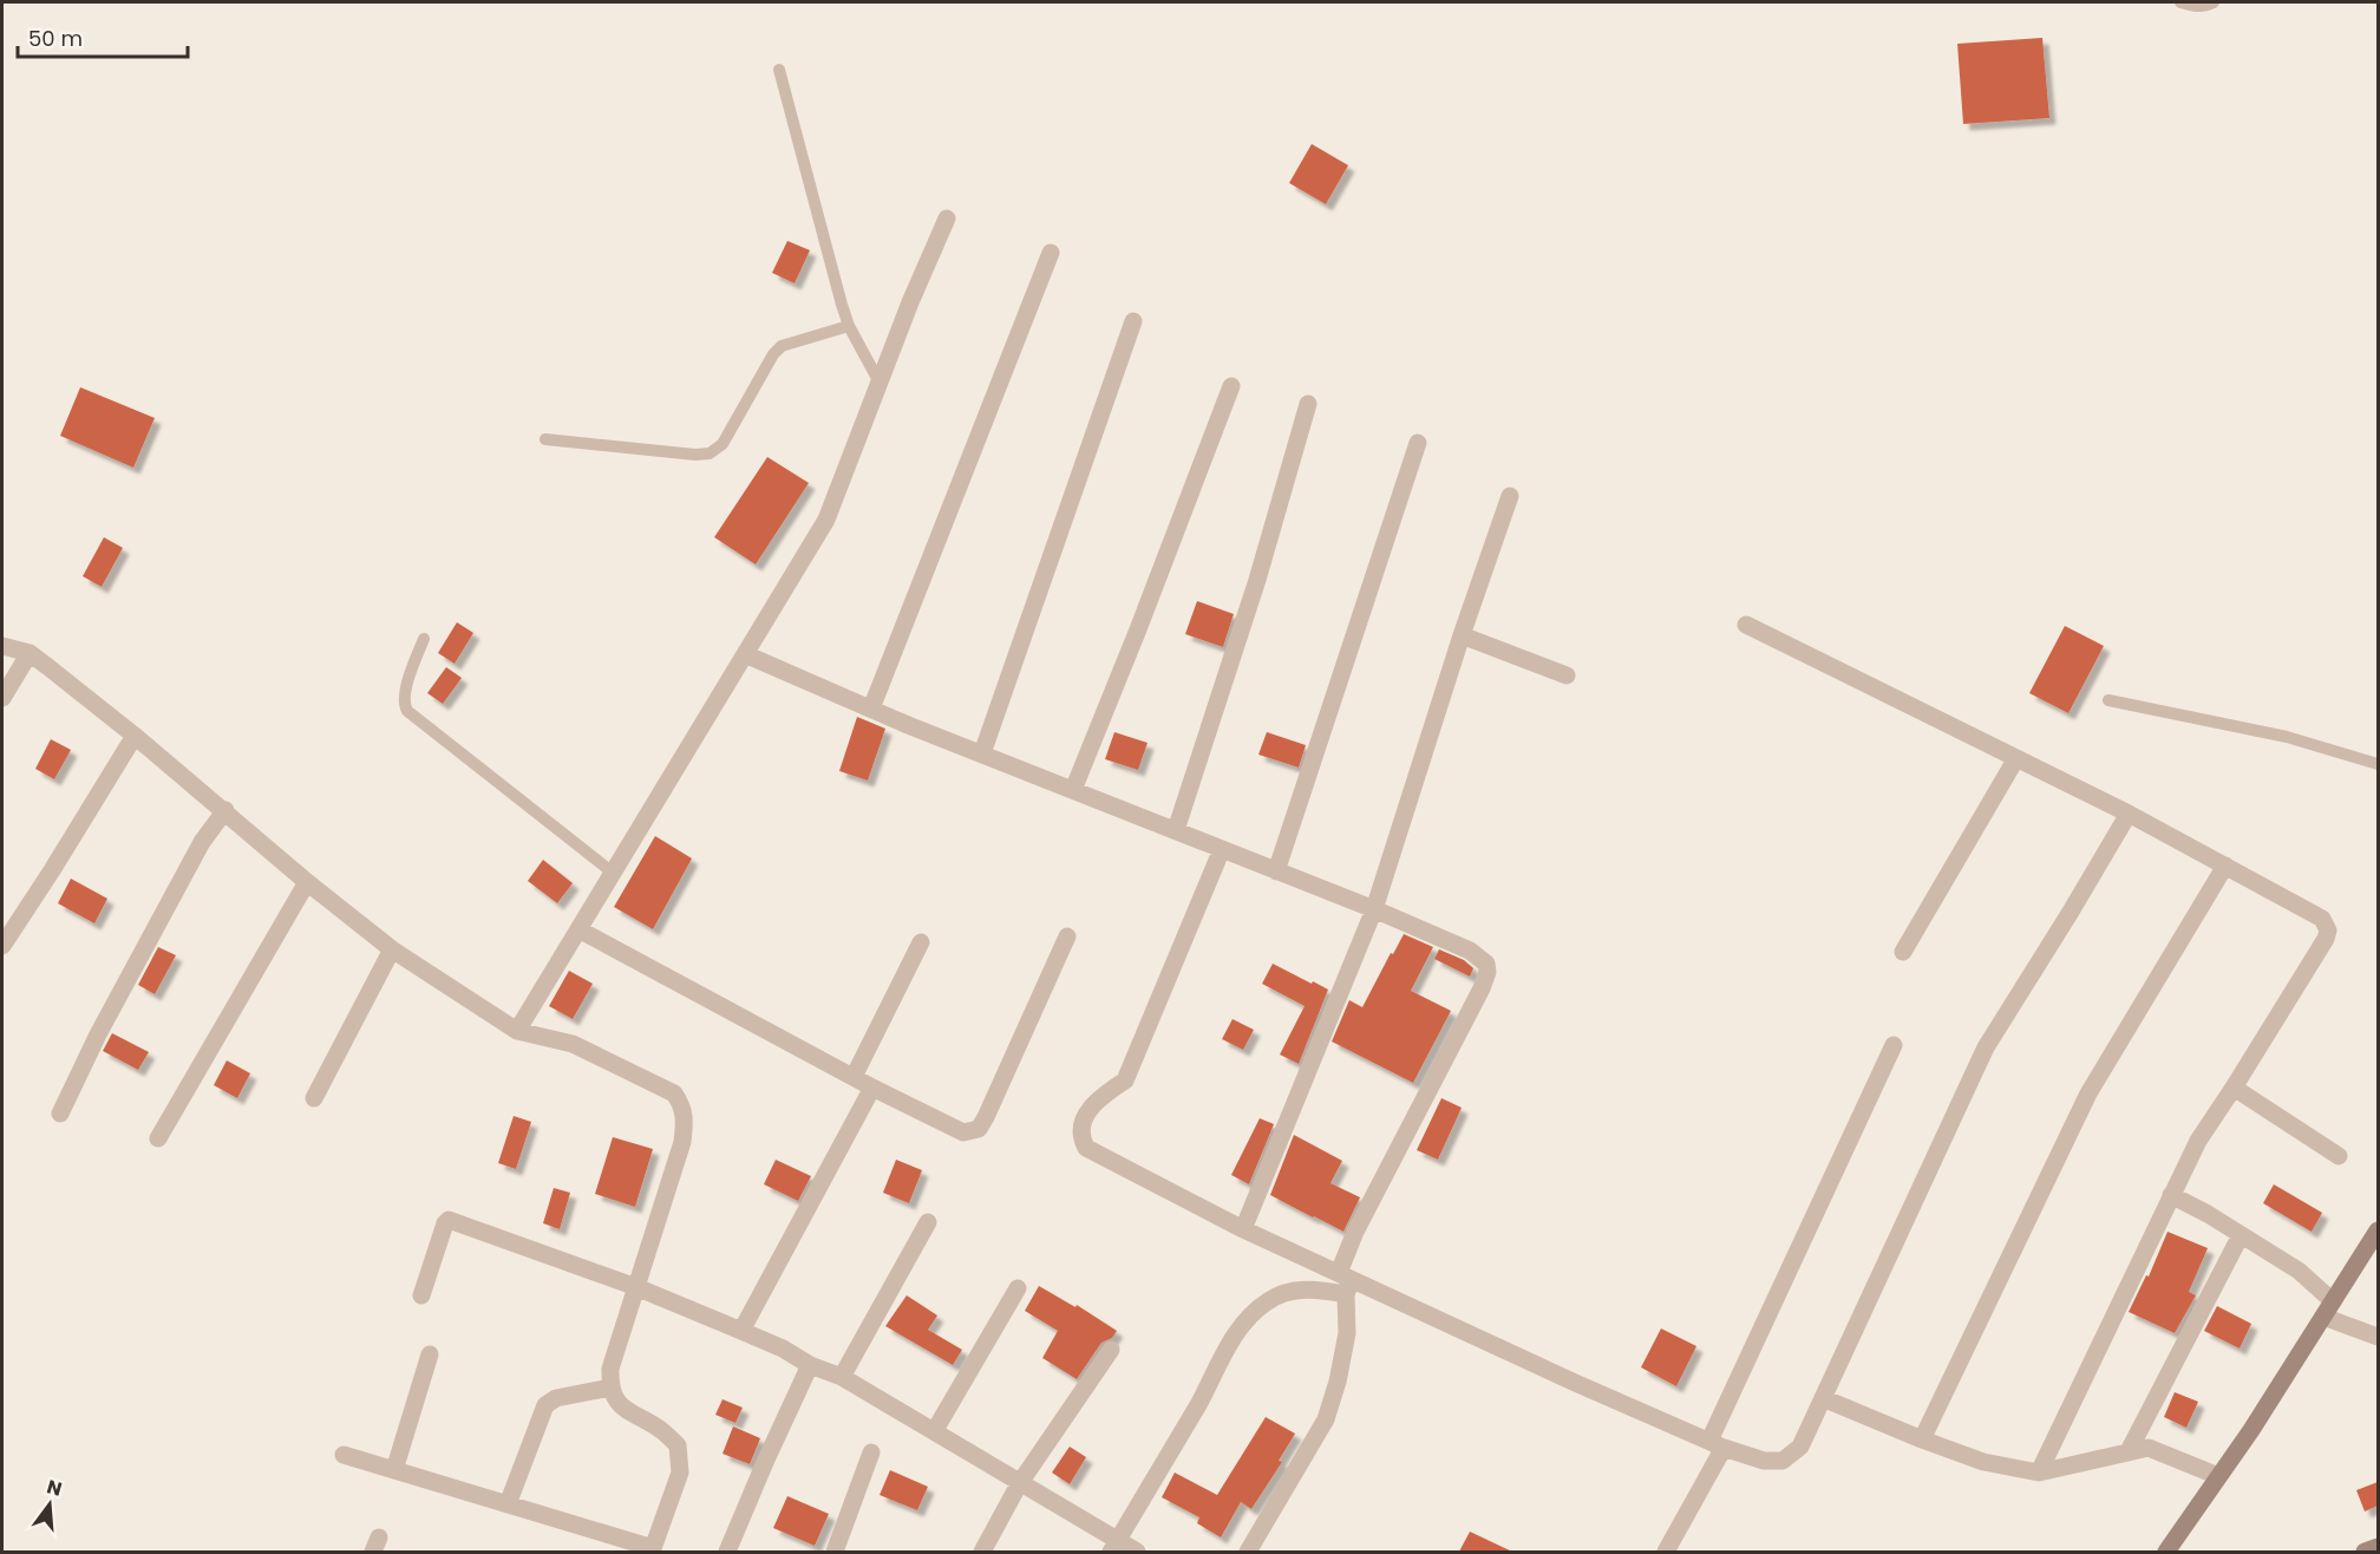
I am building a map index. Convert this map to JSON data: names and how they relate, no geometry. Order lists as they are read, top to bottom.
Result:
{
  "scale_bar": "50 m",
  "north": "top"
}
